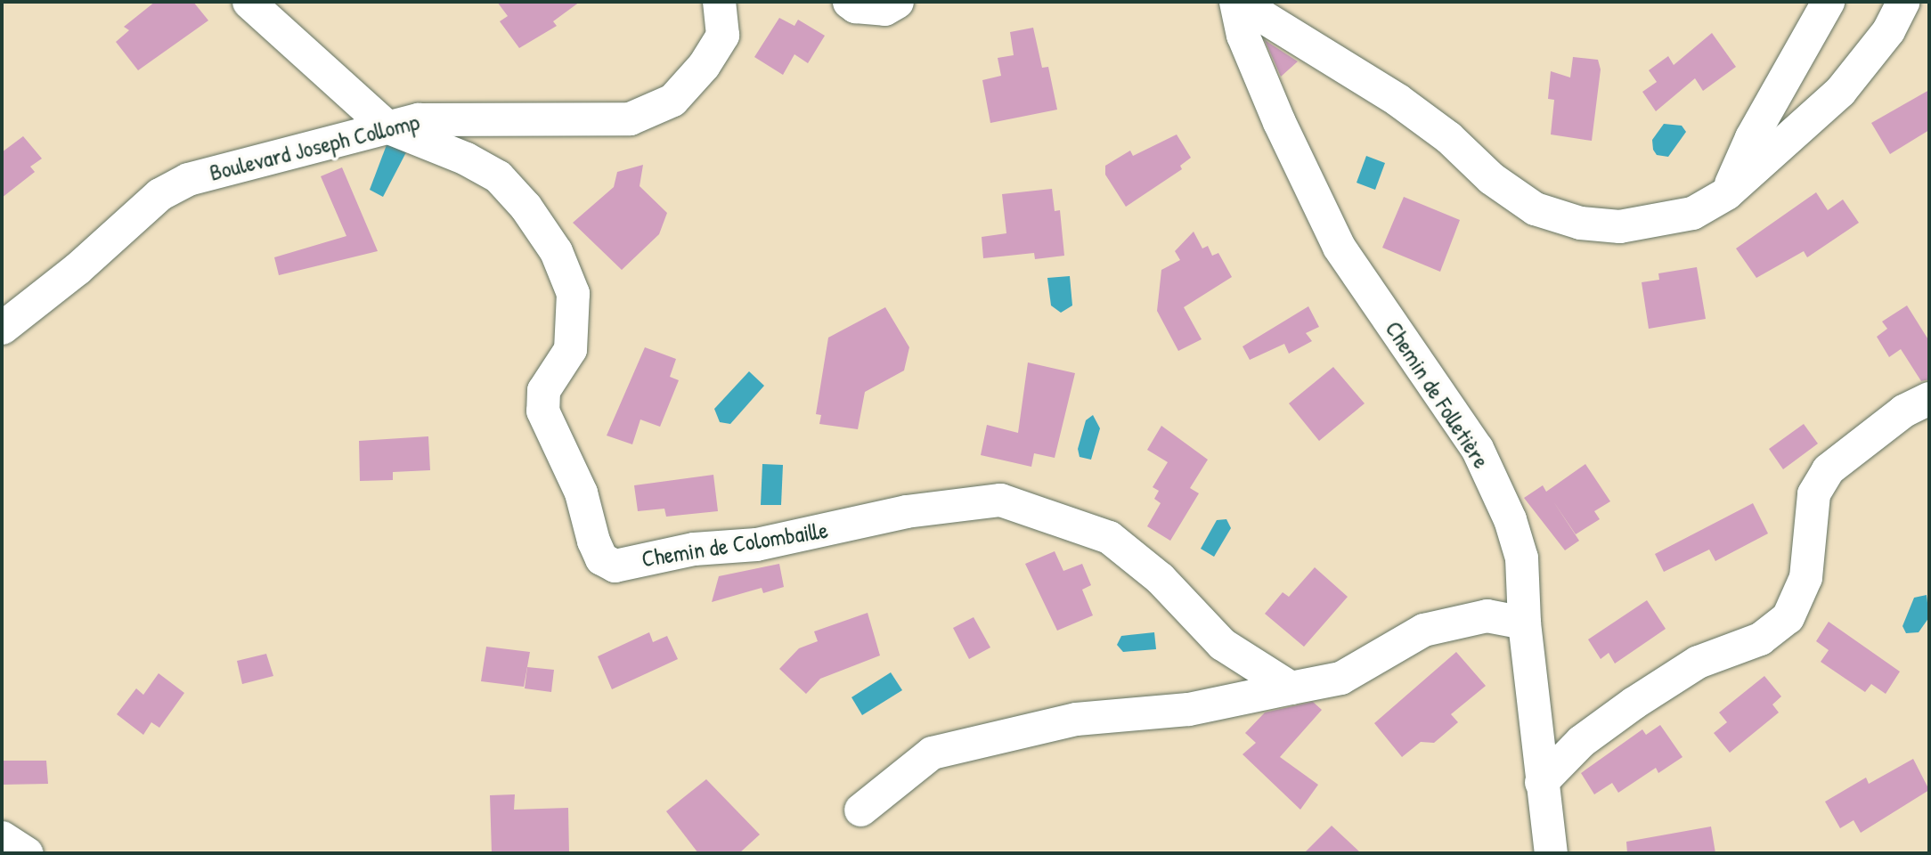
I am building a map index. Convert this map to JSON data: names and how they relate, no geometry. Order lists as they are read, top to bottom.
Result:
{
  "streets": {
    "street": ["Boulevard Joseph Collomp", "Chemin de Folletière", "Chemin de Colombaille"]
  },
  "crossings": [
    ["Boulevard Joseph Collomp", "Chemin de Colombaille"]
  ]
}
